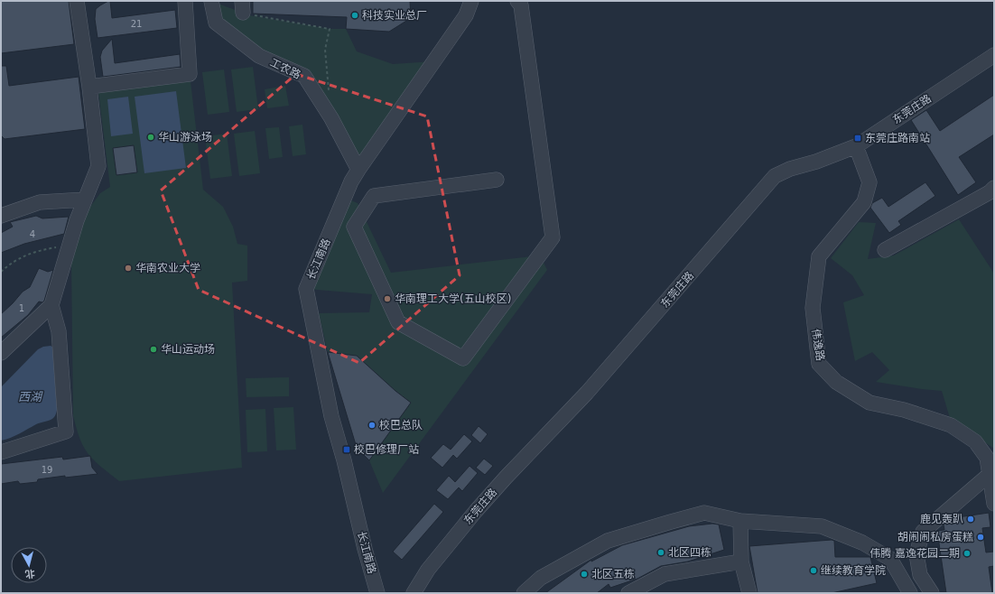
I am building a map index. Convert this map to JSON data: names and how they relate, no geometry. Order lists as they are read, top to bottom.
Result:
{
  "streets": {
    "street": [
      "工农路",
      "东莞庄路",
      "长江南路",
      "伟逸路"
    ]
  },
  "crossings": [
    ["工农路", "长江南路"],
    ["东莞庄路", "伟逸路"]
  ],
  "water": ["西湖"],
  "places": {
    "other": [
      "科技实业总厂",
      "华山游泳场",
      "华南农业大学",
      "华南理工大学(五山校区)",
      "华山运动场",
      "校巴总队",
      "鹿见轰趴",
      "胡闹闹私房蛋糕",
      "北区四栋",
      "伟腾 嘉逸花园二期",
      "继续教育学院",
      "北区五栋"
    ],
    "transit": ["东莞庄路南站", "校巴修理厂站"]
  },
  "house_numbers": [
    "21",
    "4",
    "1",
    "19"
  ],
  "north": "bottom"
}
